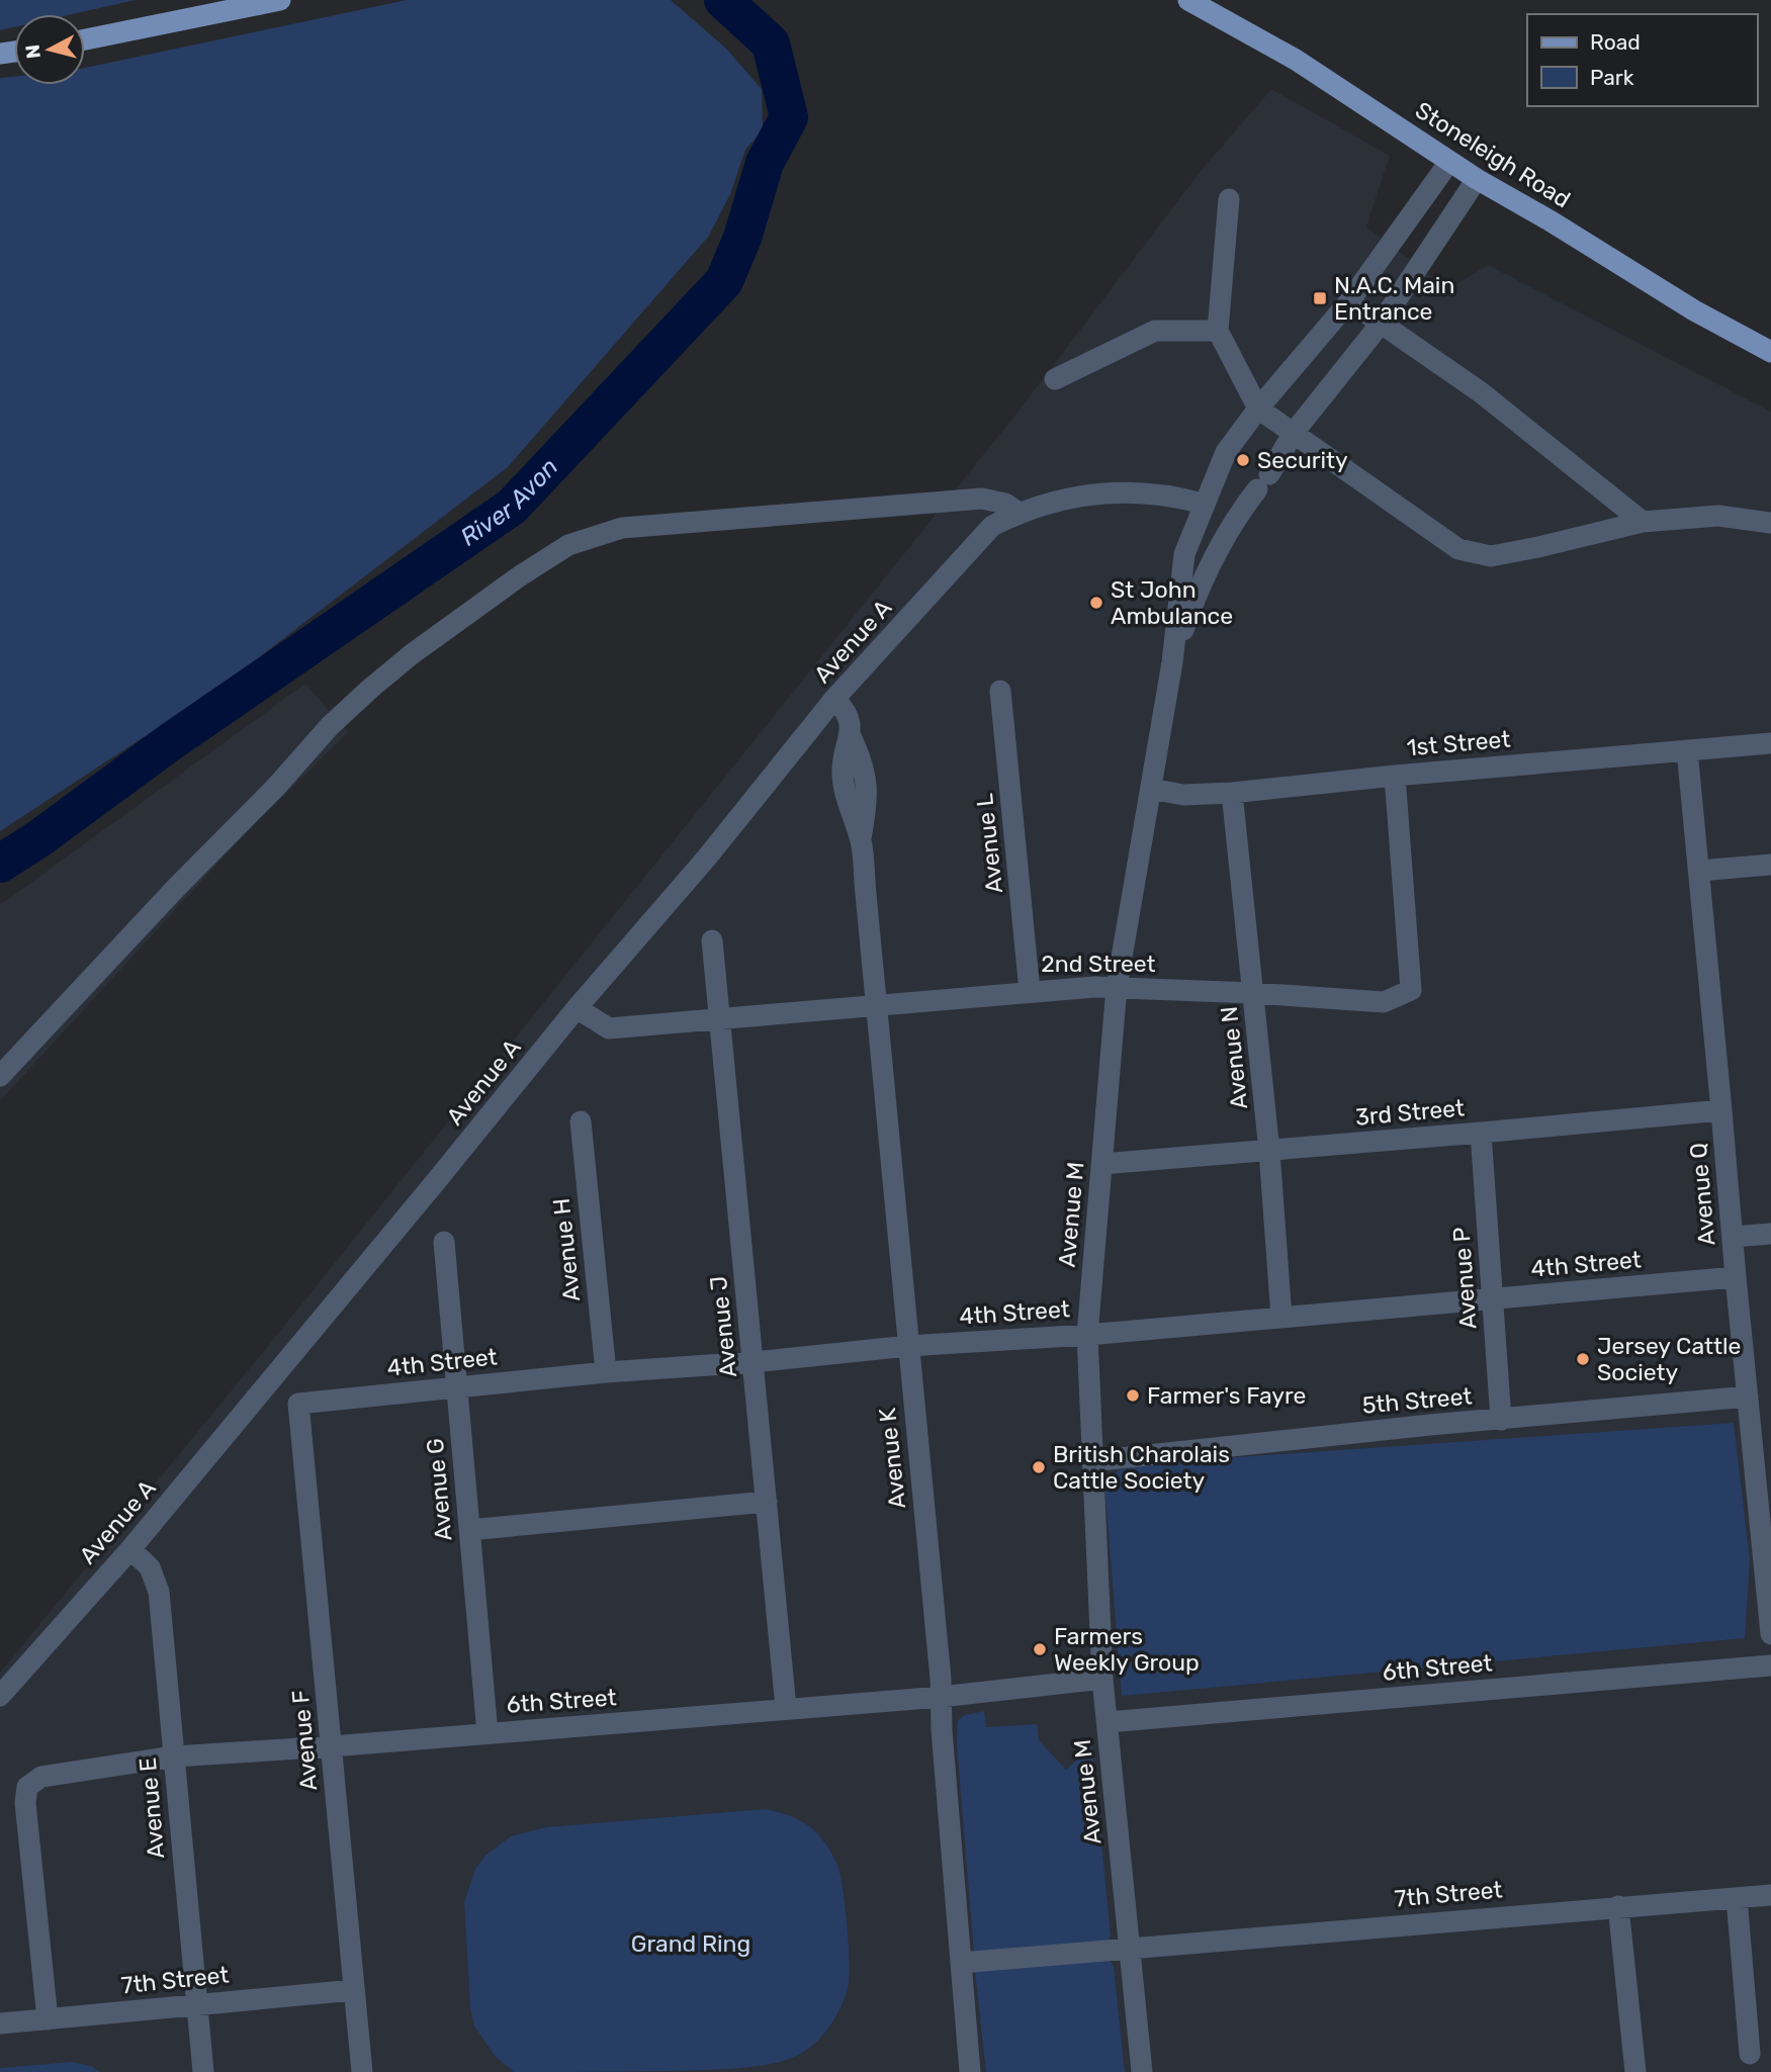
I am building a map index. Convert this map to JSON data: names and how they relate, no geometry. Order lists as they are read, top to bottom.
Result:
{
  "streets": {
    "main road": ["Stoneleigh Road"],
    "lane": [
      "Avenue A",
      "1st Street",
      "Avenue L",
      "2nd Street",
      "Avenue N",
      "3rd Street",
      "Avenue Q",
      "Avenue M",
      "Avenue H",
      "4th Street",
      "Avenue P",
      "Avenue J",
      "5th Street",
      "Avenue K",
      "Avenue G",
      "6th Street",
      "Avenue F",
      "Avenue E",
      "7th Street"
    ]
  },
  "crossings": [
    ["Avenue A", "2nd Street"],
    ["Avenue A", "Avenue K"],
    ["Avenue A", "Avenue E"],
    ["1st Street", "2nd Street"],
    ["1st Street", "Avenue N"],
    ["1st Street", "Avenue Q"],
    ["1st Street", "Avenue M"],
    ["Avenue L", "2nd Street"],
    ["2nd Street", "Avenue N"],
    ["2nd Street", "Avenue M"],
    ["2nd Street", "Avenue J"],
    ["2nd Street", "Avenue K"],
    ["Avenue N", "3rd Street"],
    ["Avenue N", "4th Street"],
    ["3rd Street", "Avenue Q"],
    ["3rd Street", "Avenue M"],
    ["3rd Street", "Avenue P"],
    ["Avenue Q", "4th Street"],
    ["Avenue Q", "5th Street"],
    ["Avenue M", "4th Street"],
    ["Avenue M", "5th Street"],
    ["Avenue M", "6th Street"],
    ["Avenue M", "7th Street"],
    ["Avenue H", "4th Street"],
    ["4th Street", "Avenue P"],
    ["4th Street", "Avenue J"],
    ["4th Street", "Avenue K"],
    ["4th Street", "Avenue G"],
    ["4th Street", "Avenue F"],
    ["Avenue P", "5th Street"],
    ["Avenue J", "6th Street"],
    ["Avenue K", "6th Street"],
    ["Avenue K", "7th Street"],
    ["Avenue G", "6th Street"],
    ["6th Street", "Avenue F"],
    ["6th Street", "Avenue E"],
    ["6th Street", "7th Street"],
    ["Avenue F", "7th Street"],
    ["Avenue E", "7th Street"]
  ],
  "water": ["River Avon"],
  "parks": ["Grand Ring"],
  "places": {
    "transit": ["N.A.C. Main Entrance"],
    "other": [
      "Security",
      "St John Ambulance",
      "Jersey Cattle Society",
      "Farmer's Fayre",
      "British Charolais Cattle Society",
      "Farmers Weekly Group"
    ]
  },
  "legend": ["Road", "Park"],
  "north": "left"
}
